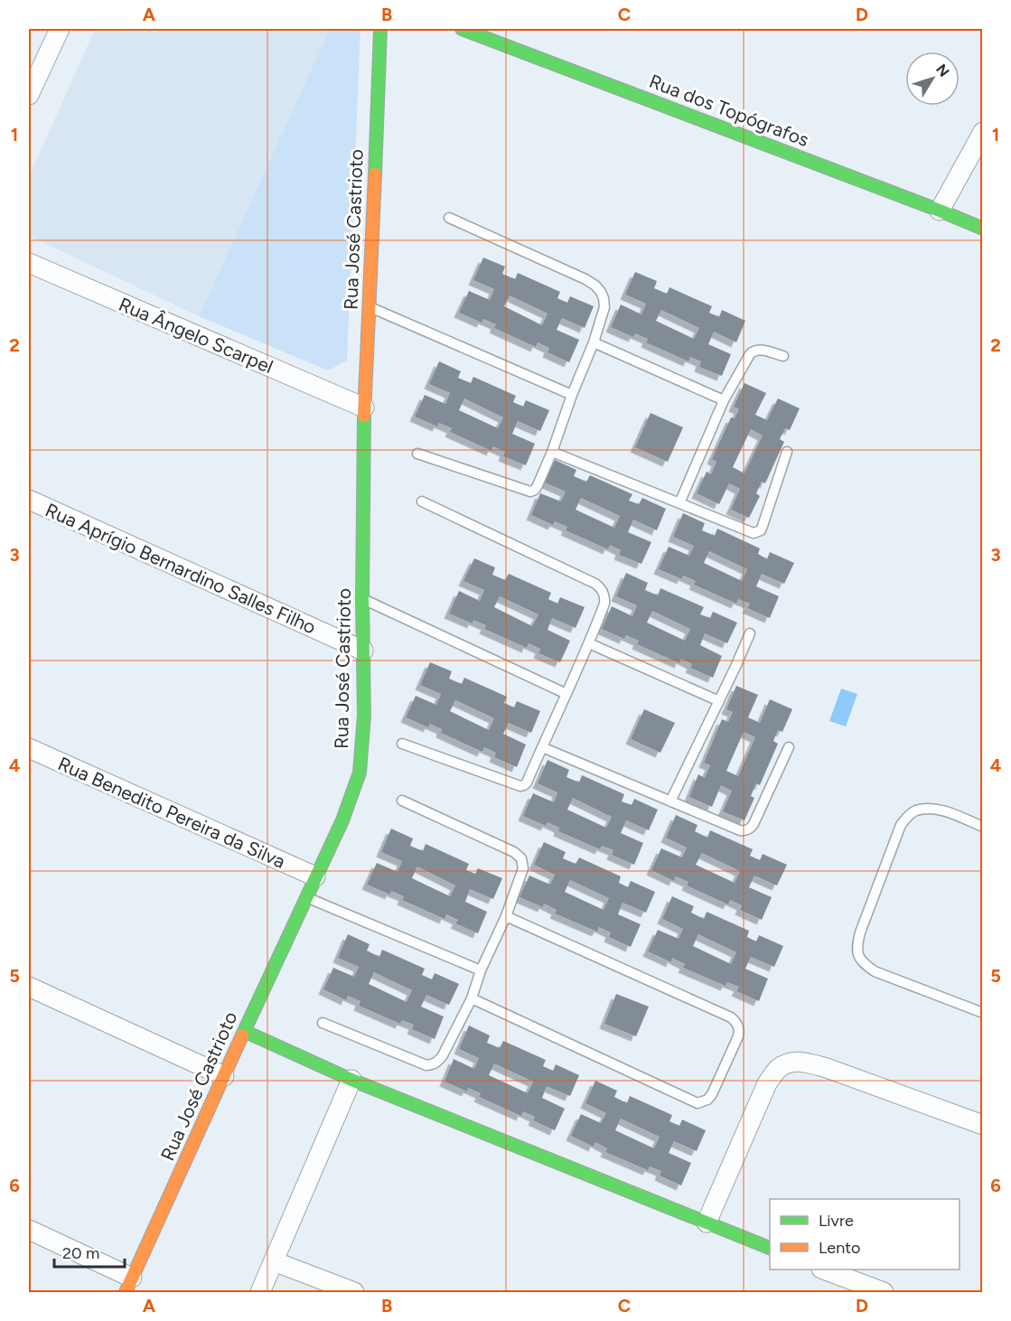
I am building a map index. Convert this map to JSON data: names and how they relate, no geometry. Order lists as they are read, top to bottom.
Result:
{
  "streets": {
    "street": [
      "Rua dos Topógrafos",
      "Rua José Castrioto",
      "Rua Ângelo Scarpel",
      "Rua Aprígio Bernardino Salles Filho",
      "Rua Benedito Pereira da Silva"
    ]
  },
  "crossings": [
    ["Rua José Castrioto", "Rua Ângelo Scarpel"],
    ["Rua José Castrioto", "Rua Aprígio Bernardino Salles Filho"],
    ["Rua José Castrioto", "Rua Benedito Pereira da Silva"]
  ],
  "legend": ["Livre", "Lento"],
  "scale_bar": "20 m",
  "north": "top right",
  "grid": {
    "columns": [
      "A",
      "B",
      "C",
      "D"
    ],
    "rows": [
      "1",
      "2",
      "3",
      "4",
      "5",
      "6"
    ]
  }
}
